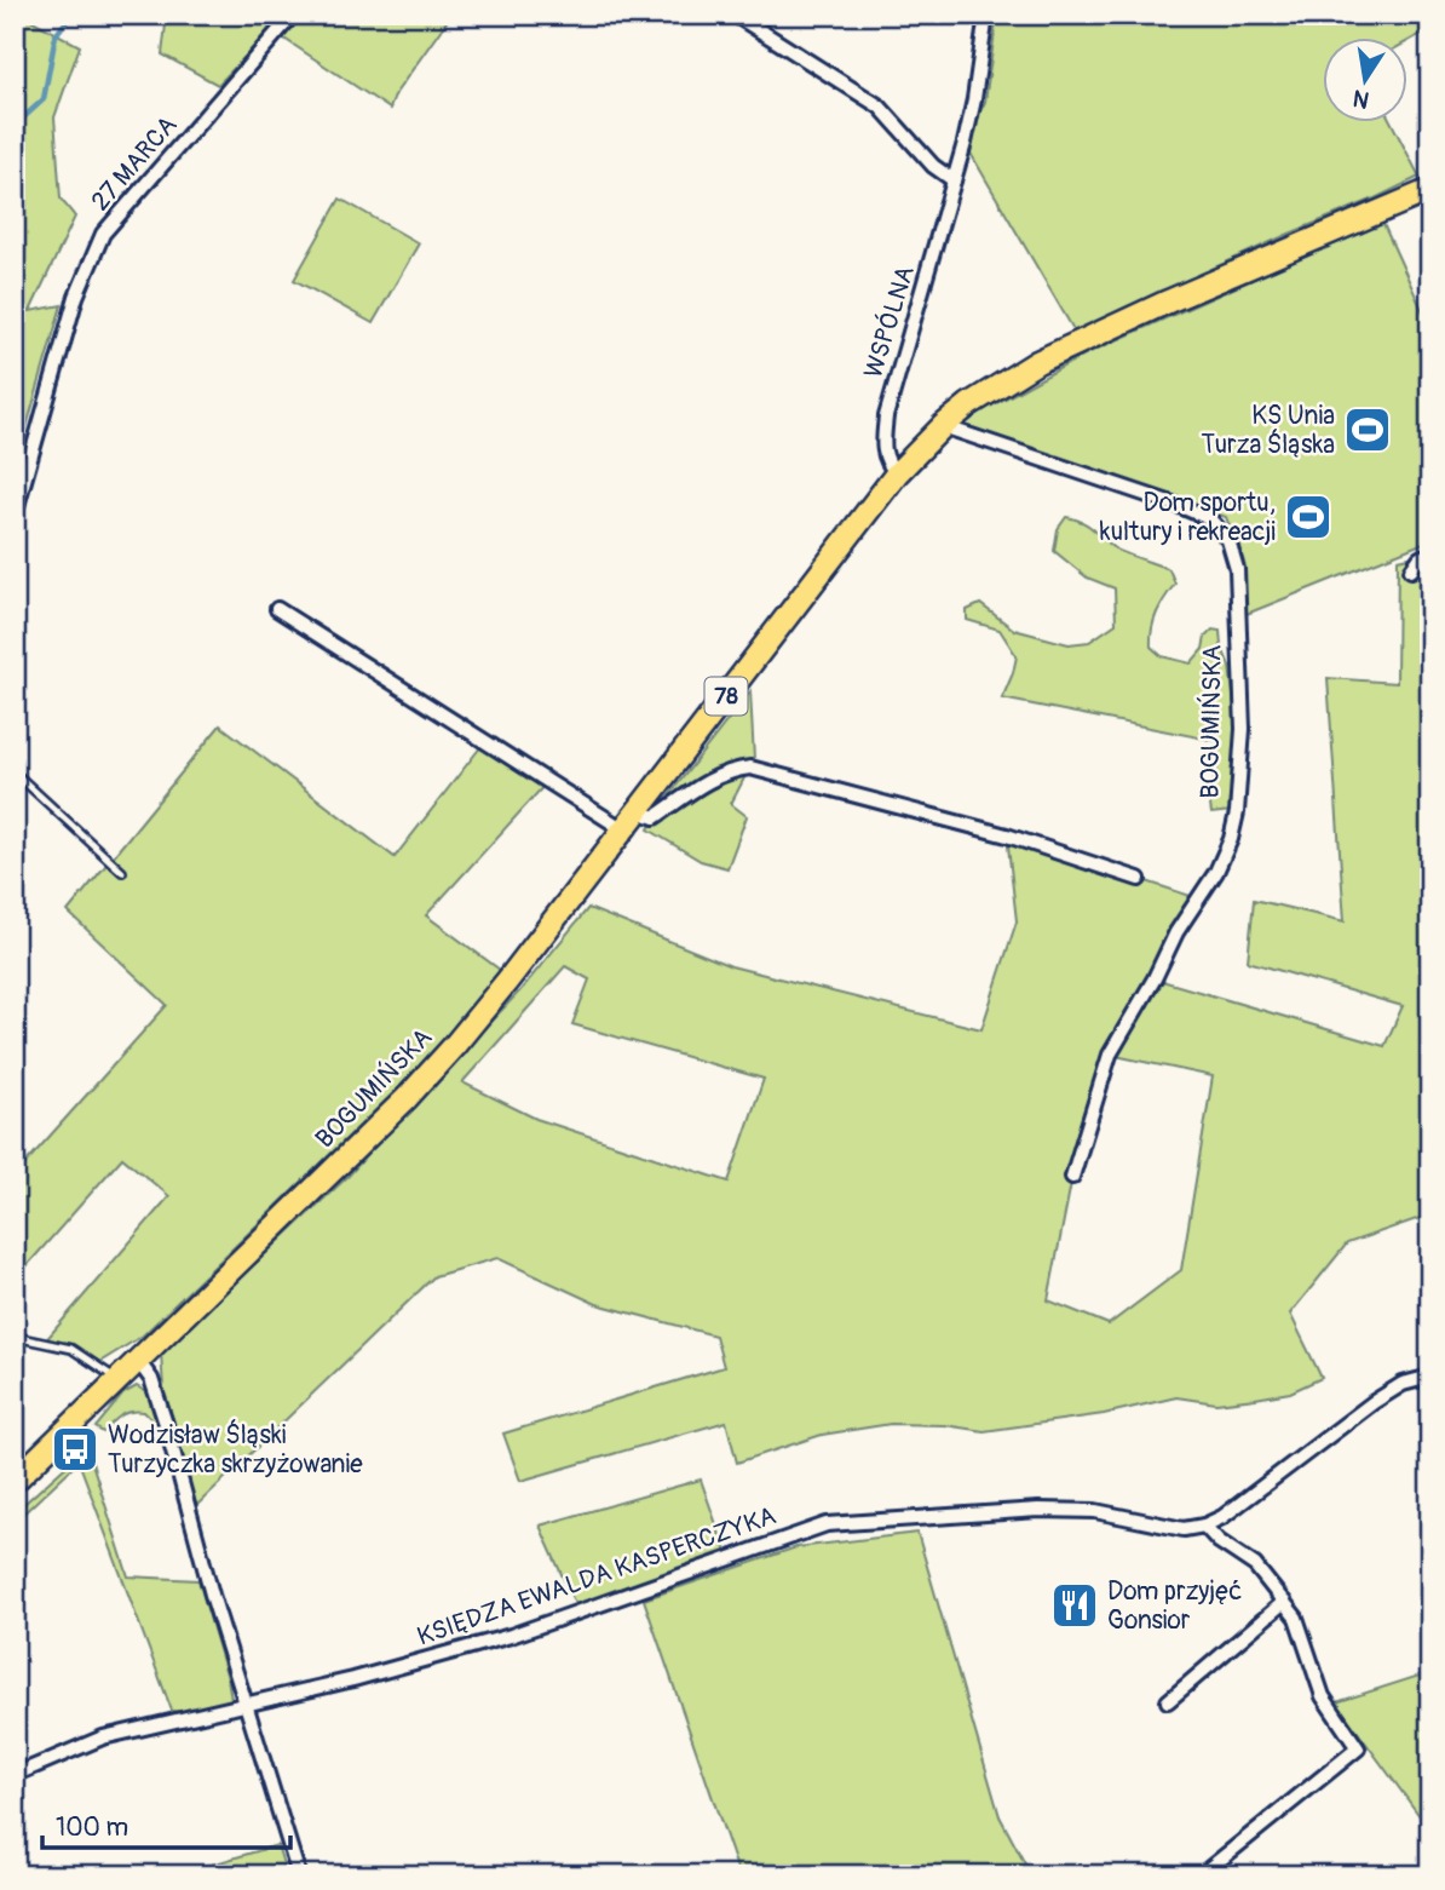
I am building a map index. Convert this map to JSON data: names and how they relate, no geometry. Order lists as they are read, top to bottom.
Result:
{
  "streets": {
    "main road": ["78", "BOGUMIŃSKA"],
    "street": ["27 MARCA", "WSPÓLNA", "KSIĘDZA EWALDA KASPERCZYKA"]
  },
  "crossings": [
    ["WSPÓLNA", "BOGUMIŃSKA"]
  ],
  "places": {
    "sports": ["KS Unia Turza Śląska", "Dom sportu, kultury i rekreacji"],
    "bus stop": ["Wodzisław Śląski Turzyczka skrzyżowanie"],
    "restaurant": ["Dom przyjęć Gonsior"]
  },
  "scale_bar": "100 m",
  "north": "bottom"
}
